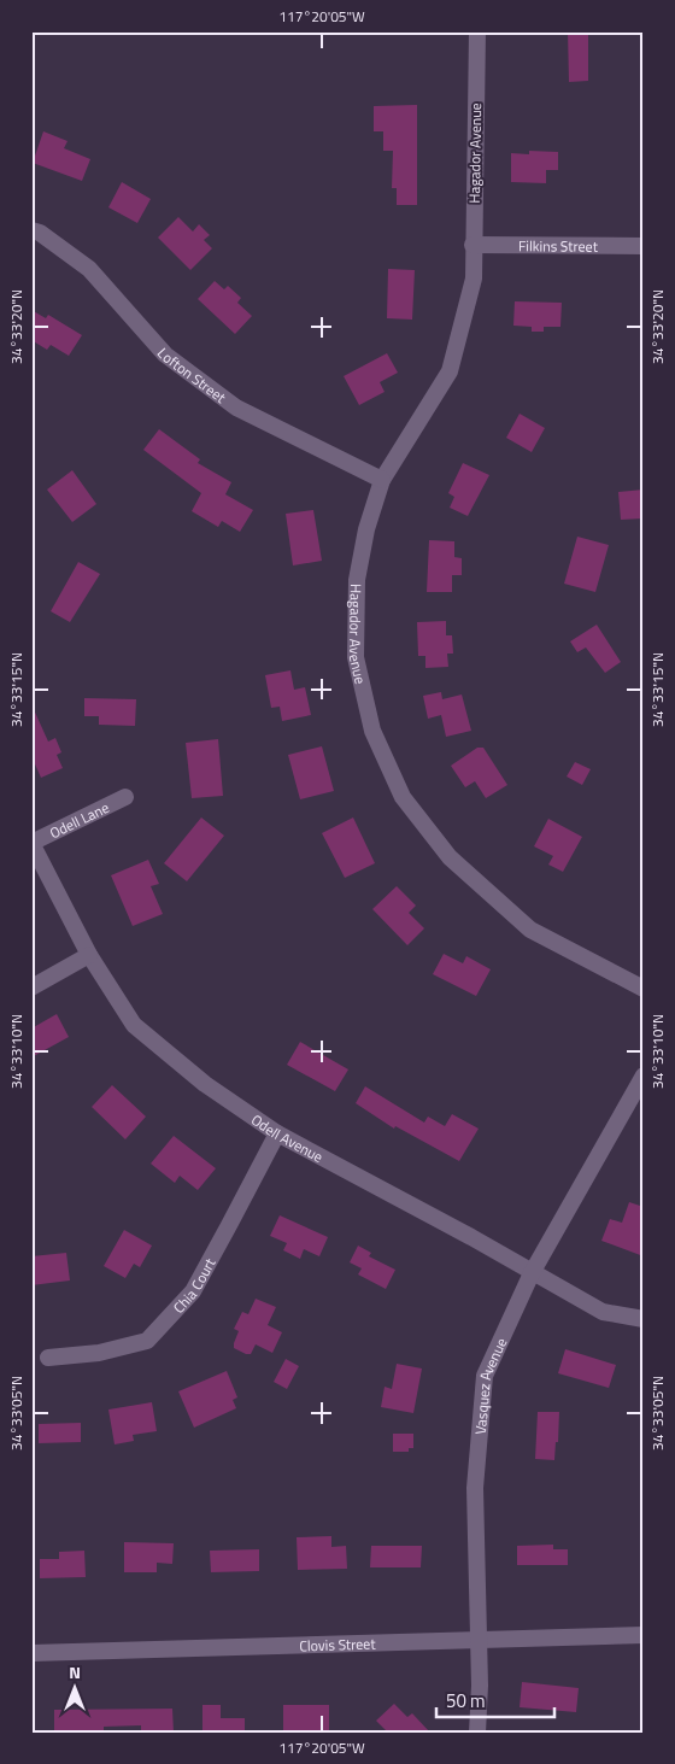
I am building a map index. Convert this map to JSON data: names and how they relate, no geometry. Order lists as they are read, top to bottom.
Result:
{
  "streets": {
    "street": [
      "Hagador Avenue",
      "Filkins Street",
      "Lofton Street",
      "Odell Lane",
      "Odell Avenue",
      "Chia Court",
      "Vasquez Avenue",
      "Clovis Street"
    ]
  },
  "crossings": [
    ["Hagador Avenue", "Filkins Street"],
    ["Hagador Avenue", "Lofton Street"],
    ["Odell Lane", "Odell Avenue"],
    ["Odell Avenue", "Chia Court"],
    ["Odell Avenue", "Vasquez Avenue"],
    ["Vasquez Avenue", "Clovis Street"]
  ],
  "scale_bar": "50 m",
  "north": "top",
  "coordinates": [
    "117°20'05\"W",
    "34°33'20\"N",
    "34°33'15\"N",
    "34°33'10\"N",
    "34°33'05\"N"
  ]
}
